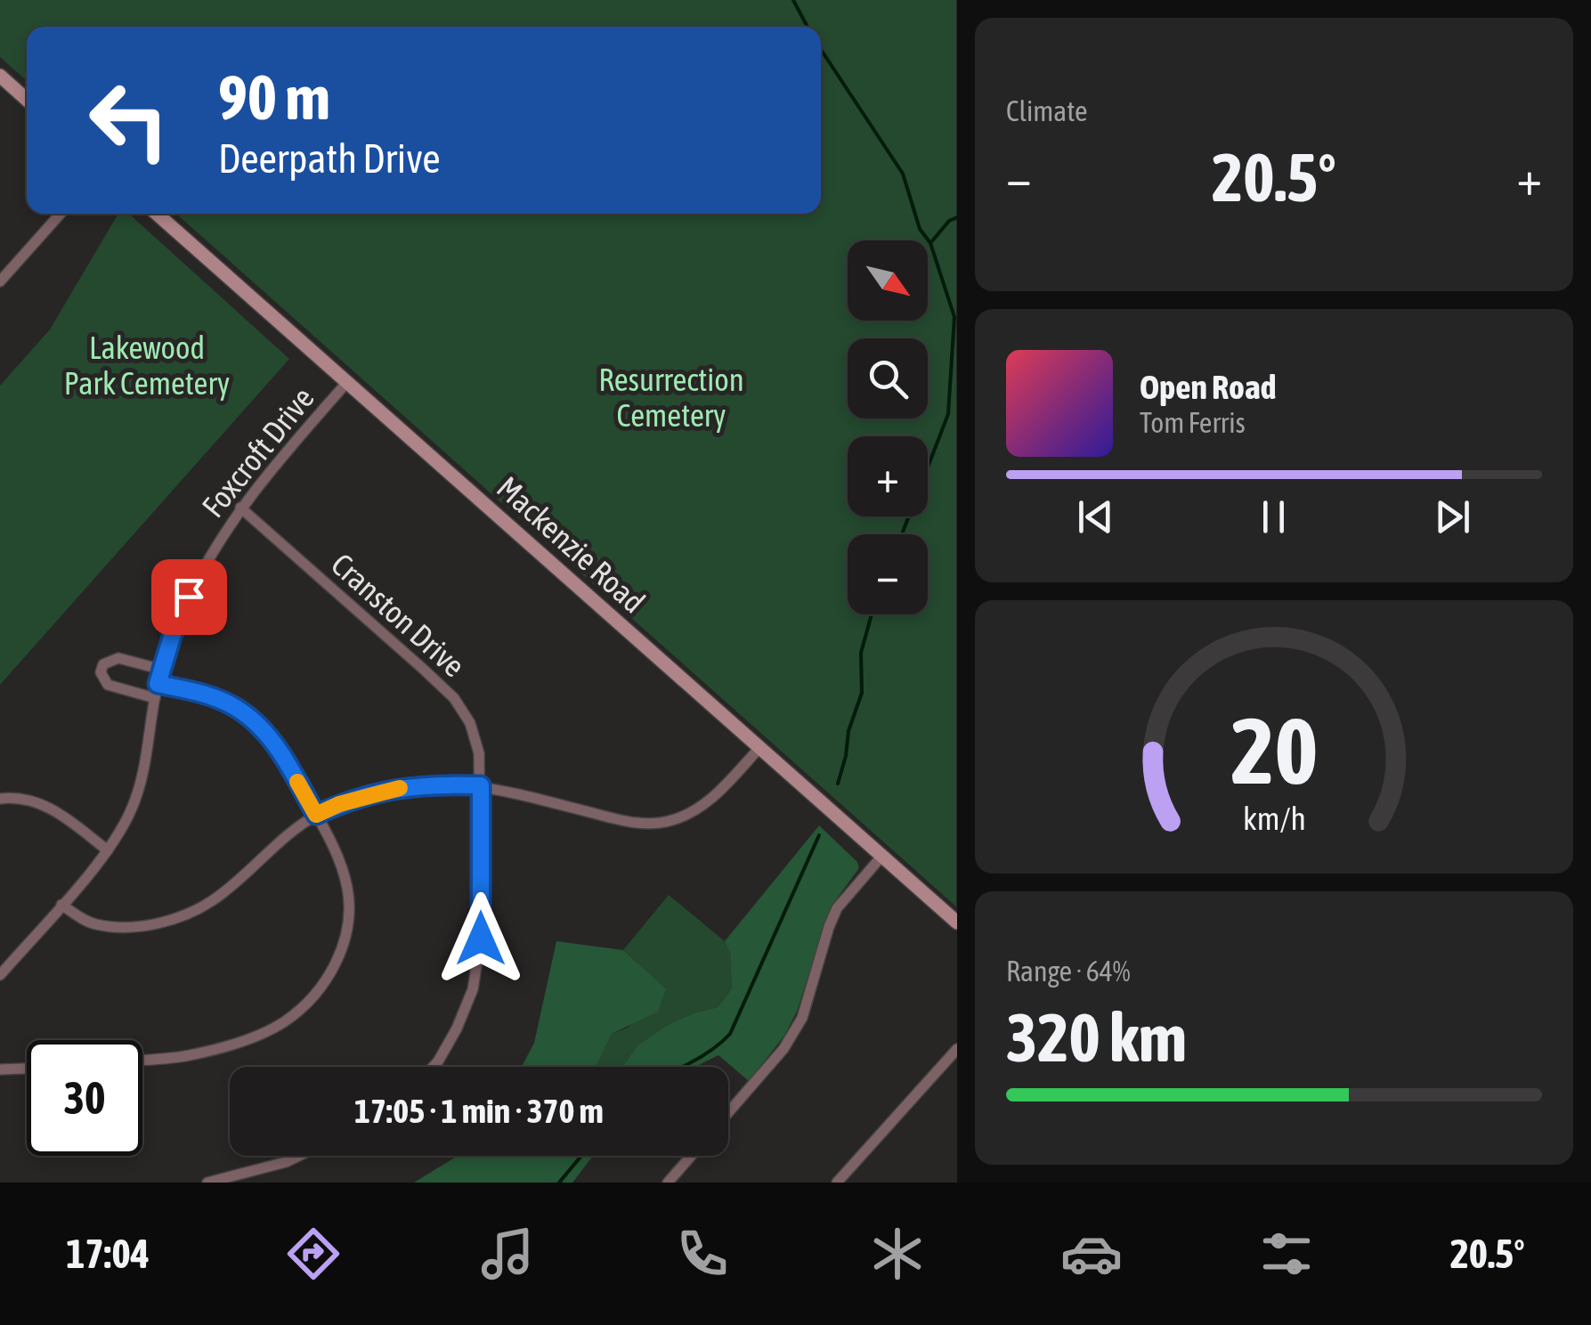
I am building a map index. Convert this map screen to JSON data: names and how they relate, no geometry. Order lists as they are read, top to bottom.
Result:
{
  "streets": {
    "main road": ["Mackenzie Road"],
    "street": ["Foxcroft Drive", "Cranston Drive"]
  },
  "crossings": [
    ["Foxcroft Drive", "Mackenzie Road"],
    ["Foxcroft Drive", "Cranston Drive"]
  ],
  "parks": ["Lakewood Park Cemetery", "Resurrection Cemetery"],
  "north": "bottom right",
  "page": {
    "tile": [
      "Climate",
      ["Range · 64%", "320 km"]
    ],
    "turn": ["90 m", "Deerpath Drive"],
    "heat": ["−", "20.5°", "+"],
    "map_buttons": ["+", "−"],
    "song": ["Open Road", "Tom Ferris"],
    "limit": "30",
    "trip": "17:05 · 1 min · 370 m",
    "tabs": ["17:04", "20.5°"],
    "gauge": ["20", "km/h"]
  }
}
